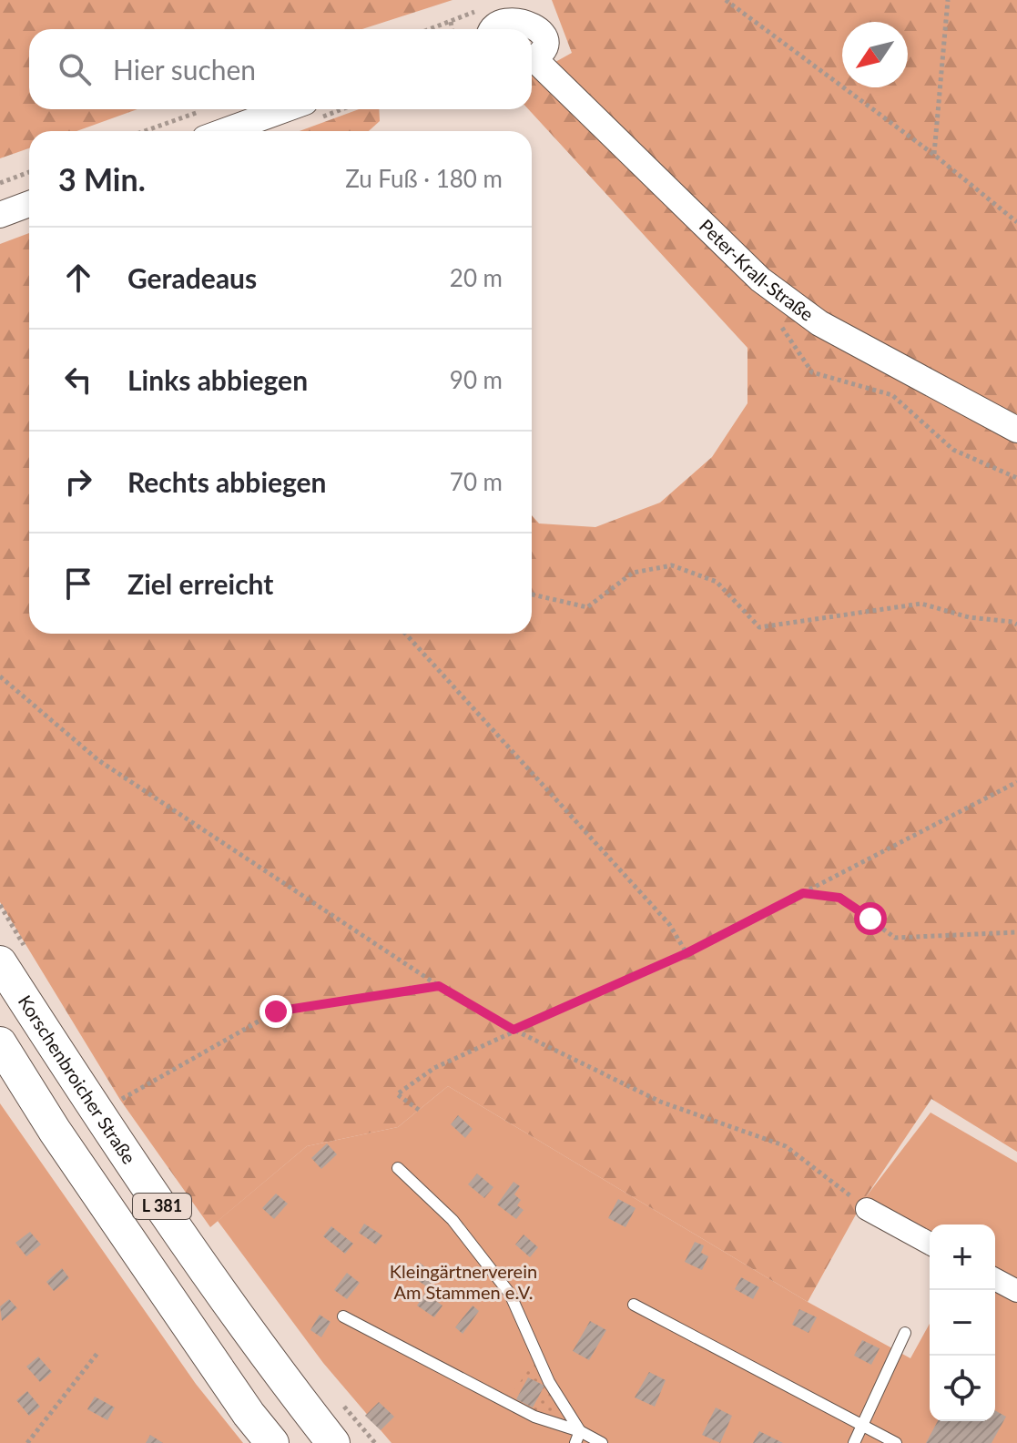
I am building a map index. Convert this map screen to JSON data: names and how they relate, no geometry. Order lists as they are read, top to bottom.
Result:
{
  "streets": {
    "main road": ["Korschenbroicher Straße", "L 381"],
    "street": ["Peter-Krall-Straße"]
  },
  "parks": ["Kleingärtnerverein Am Stammen e.V."],
  "north": "bottom left",
  "page": {
    "search": "Hier suchen",
    "heading": ["3 Min.", "Zu Fuß · 180 m"],
    "list": [
      ["Geradeaus", "20 m"],
      ["Links abbiegen", "90 m"],
      ["Rechts abbiegen", "70 m"],
      "Ziel erreicht"
    ],
    "map_buttons": ["+", "−"]
  }
}
